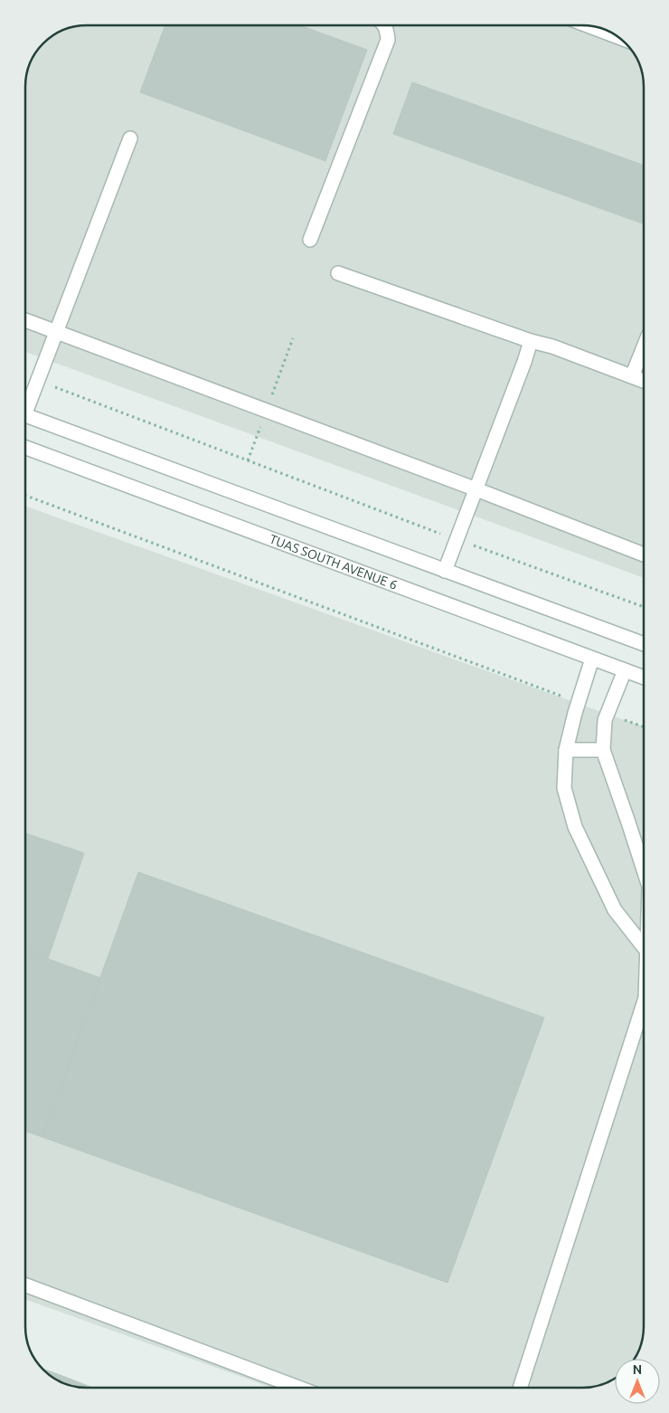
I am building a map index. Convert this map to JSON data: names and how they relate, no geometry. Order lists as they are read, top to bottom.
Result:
{
  "streets": {
    "street": ["TUAS SOUTH AVENUE 6"]
  },
  "north": "top"
}
